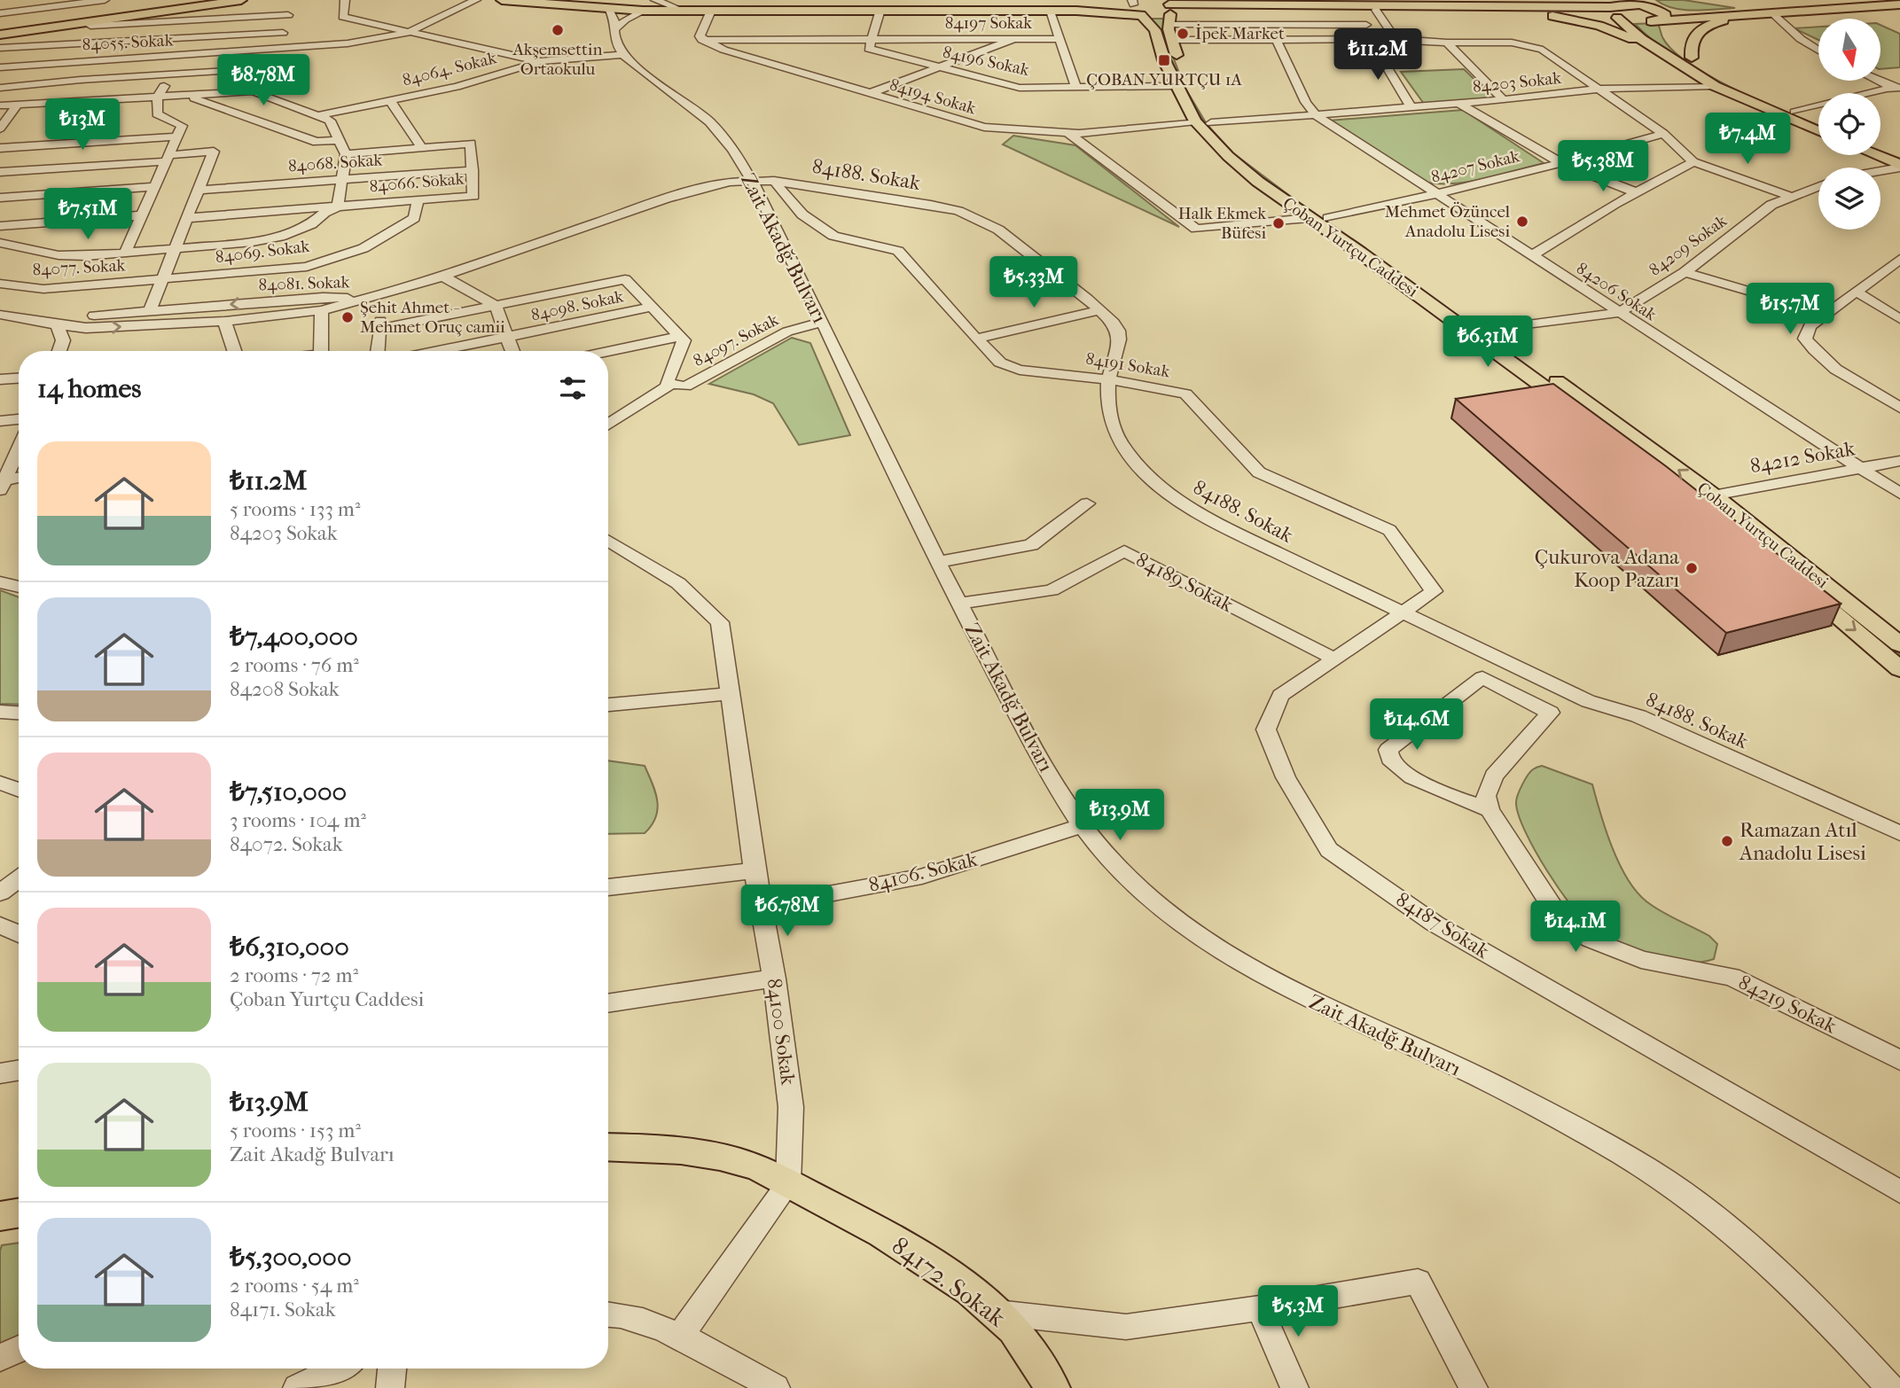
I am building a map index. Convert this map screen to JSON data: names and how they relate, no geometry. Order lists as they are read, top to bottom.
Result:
{
  "streets": {
    "main road": ["Çoban Yurtçu Caddesi", "84172. Sokak"],
    "street": [
      "84197 Sokak",
      "84055. Sokak",
      "84196 Sokak",
      "84064. Sokak",
      "84203 Sokak",
      "84194 Sokak",
      "84068. Sokak",
      "84207 Sokak",
      "84188. Sokak",
      "84066. Sokak",
      "84209 Sokak",
      "Zait Akadğ Bulvarı",
      "84069. Sokak",
      "84077. Sokak",
      "84081. Sokak",
      "84206 Sokak",
      "84098. Sokak",
      "84097. Sokak",
      "84191 Sokak",
      "84212 Sokak",
      "84189 Sokak",
      "84106. Sokak",
      "84187 Sokak",
      "84219 Sokak",
      "84100 Sokak"
    ]
  },
  "crossings": [
    ["84197 Sokak", "84196 Sokak"],
    ["84196 Sokak", "Çoban Yurtçu Caddesi"],
    ["84064. Sokak", "Zait Akadğ Bulvarı"],
    ["84203 Sokak", "84194 Sokak"],
    ["84203 Sokak", "Çoban Yurtçu Caddesi"],
    ["84203 Sokak", "84206 Sokak"],
    ["84194 Sokak", "Çoban Yurtçu Caddesi"],
    ["84068. Sokak", "84066. Sokak"],
    ["84207 Sokak", "Çoban Yurtçu Caddesi"],
    ["84207 Sokak", "84206 Sokak"],
    ["84188. Sokak", "Zait Akadğ Bulvarı"],
    ["84188. Sokak", "84081. Sokak"],
    ["84188. Sokak", "84191 Sokak"],
    ["84188. Sokak", "84187 Sokak"],
    ["84066. Sokak", "84069. Sokak"],
    ["84209 Sokak", "Çoban Yurtçu Caddesi"],
    ["84209 Sokak", "84206 Sokak"],
    ["Çoban Yurtçu Caddesi", "84212 Sokak"],
    ["Zait Akadğ Bulvarı", "84097. Sokak"],
    ["Zait Akadğ Bulvarı", "84189 Sokak"],
    ["Zait Akadğ Bulvarı", "84106. Sokak"],
    ["84069. Sokak", "84077. Sokak"],
    ["84206 Sokak", "84212 Sokak"],
    ["84098. Sokak", "84097. Sokak"],
    ["84191 Sokak", "84187 Sokak"],
    ["84189 Sokak", "84187 Sokak"],
    ["84106. Sokak", "84100 Sokak"],
    ["84100 Sokak", "84172. Sokak"]
  ],
  "places": {
    "other": [
      "Akşemsettin Ortaokulu",
      "İpek Market",
      "Mehmet Özüncel Anadolu Lisesi",
      "Halk Ekmek Büfesi",
      "Şehit Ahmet - Mehmet Oruç camii",
      "Çukurova Adana Koop Pazarı",
      "Ramazan Atıl Anadolu Lisesi"
    ],
    "transit": ["ÇOBAN YURTÇU 1A"]
  },
  "north": "bottom",
  "page": {
    "price": [
      "₺11.2M",
      "₺8.78M",
      "₺13M",
      "₺7.4M",
      "₺5.38M",
      "₺7.51M",
      "₺5.33M",
      "₺15.7M",
      "₺6.31M",
      "₺14.6M",
      "₺13.9M",
      "₺6.78M",
      "₺14.1M",
      "₺5.3M"
    ],
    "heading": "14 homes",
    "list": [
      {
        "name": "₺11.2M",
        "note": "5 rooms · 133 m² · 84203 Sokak"
      },
      {
        "name": "₺7,400,000",
        "note": "2 rooms · 76 m² · 84208 Sokak"
      },
      {
        "name": "₺7,510,000",
        "note": "3 rooms · 104 m² · 84072. Sokak"
      },
      {
        "name": "₺6,310,000",
        "note": "2 rooms · 72 m² · Çoban Yurtçu Caddesi"
      },
      {
        "name": "₺13.9M",
        "note": "5 rooms · 153 m² · Zait Akadğ Bulvarı"
      },
      {
        "name": "₺5,300,000",
        "note": "2 rooms · 54 m² · 84171. Sokak"
      }
    ]
  }
}
